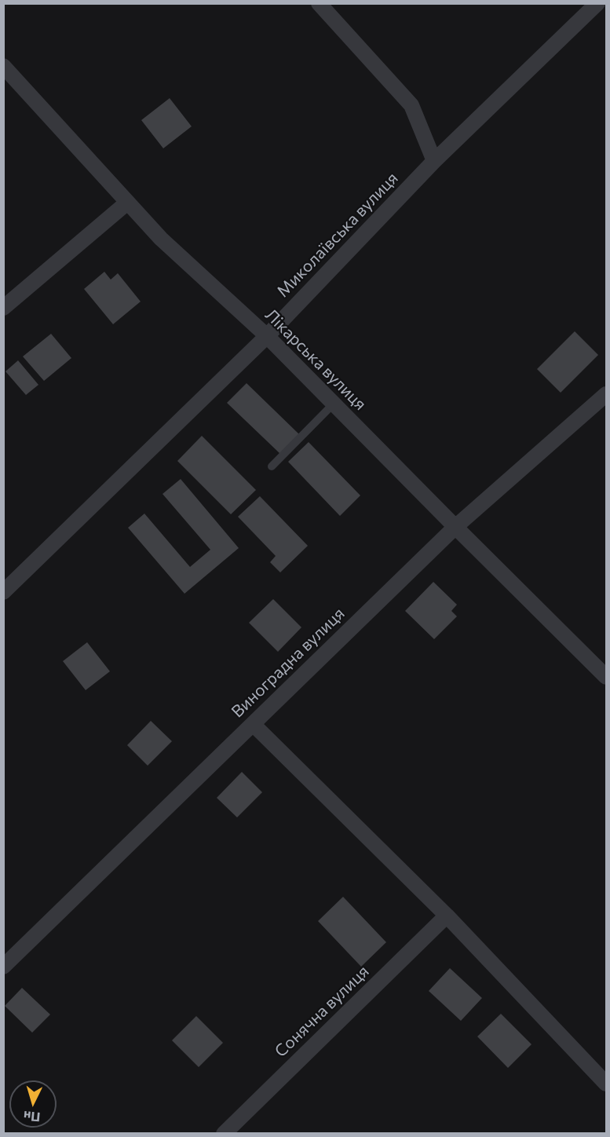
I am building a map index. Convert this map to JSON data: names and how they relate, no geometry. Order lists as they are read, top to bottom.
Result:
{
  "streets": {
    "street": [
      "Миколаївська вулиця",
      "Лікарська вулиця",
      "Виноградна вулиця",
      "Сонячна вулиця"
    ]
  },
  "crossings": [
    ["Миколаївська вулиця", "Лікарська вулиця"],
    ["Лікарська вулиця", "Виноградна вулиця"]
  ],
  "north": "bottom"
}
